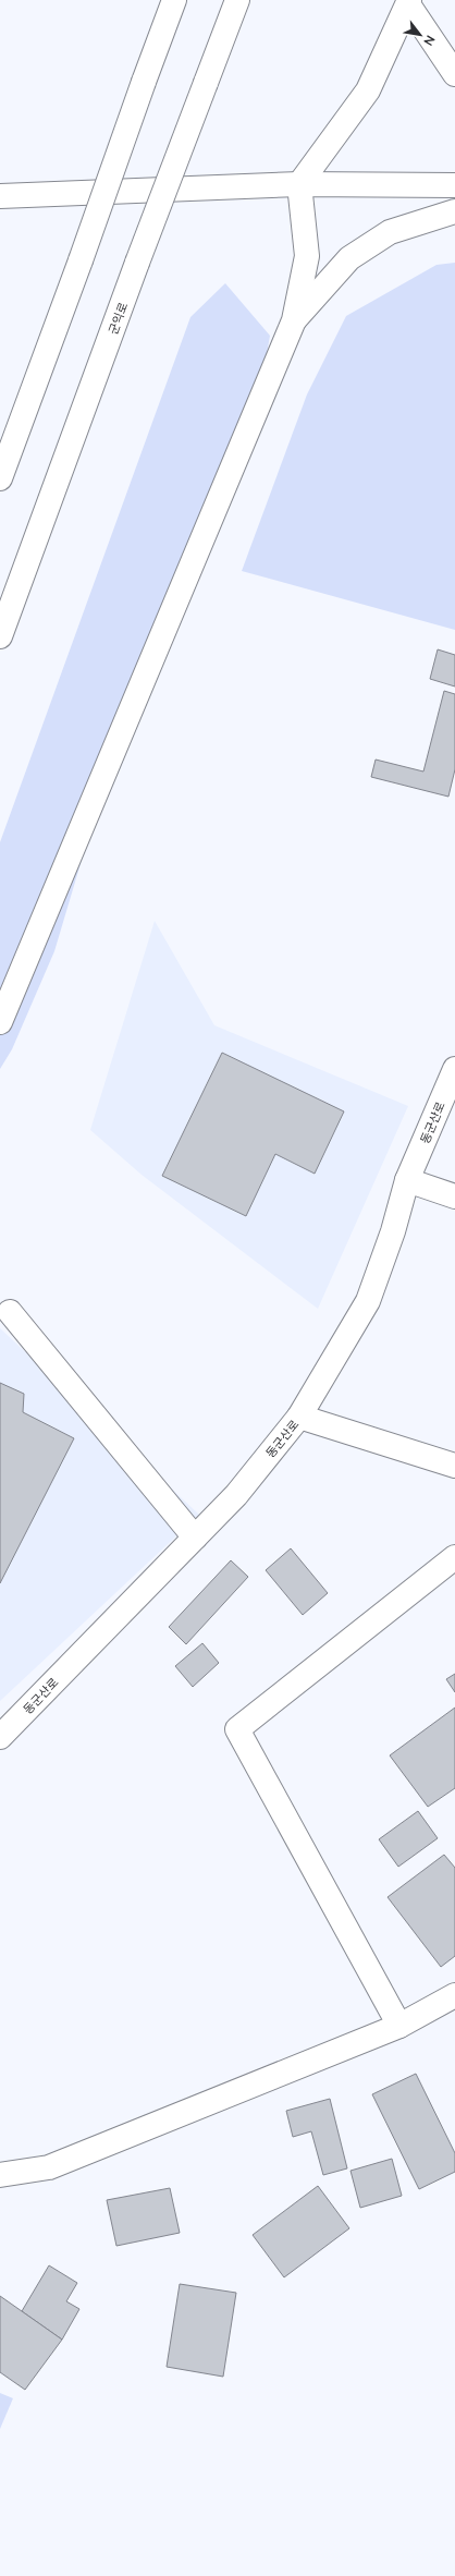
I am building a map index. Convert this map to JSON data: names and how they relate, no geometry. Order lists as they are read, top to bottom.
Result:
{
  "streets": {
    "main road": ["군익로", "동군산로"]
  },
  "north": "bottom right"
}
